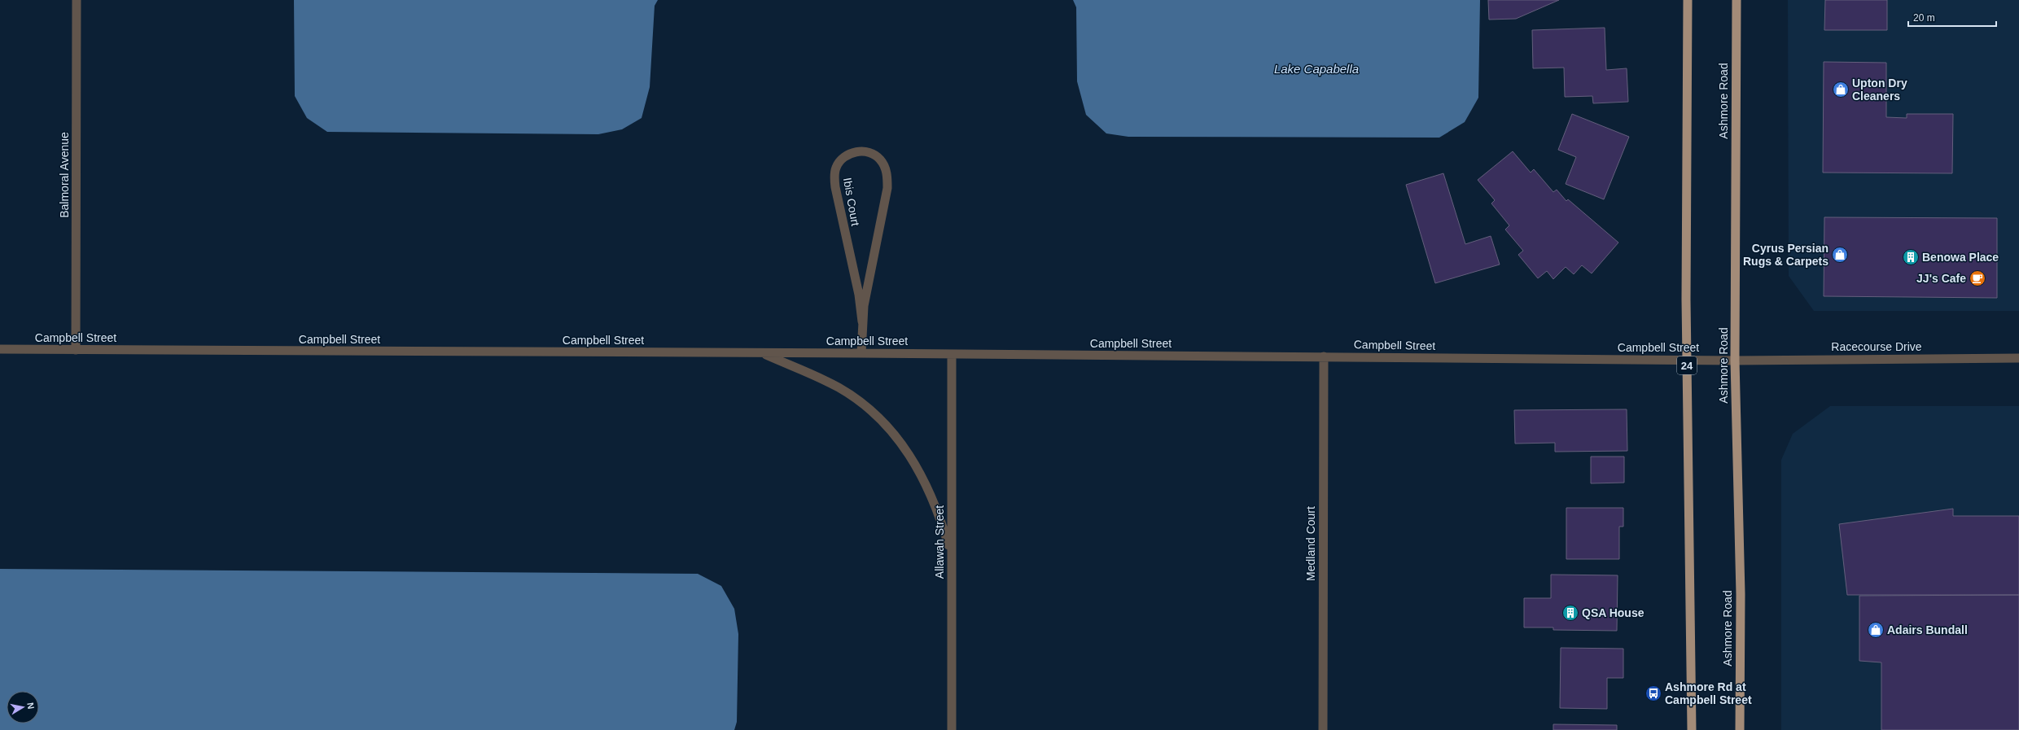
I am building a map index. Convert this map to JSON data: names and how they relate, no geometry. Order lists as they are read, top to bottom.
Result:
{
  "streets": {
    "main road": ["Ashmore Road", "24"],
    "street": [
      "Balmoral Avenue",
      "Ibis Court",
      "Campbell Street",
      "Racecourse Drive",
      "Allawah Street",
      "Medland Court"
    ]
  },
  "crossings": [
    ["Ashmore Road", "Campbell Street"],
    ["Ashmore Road", "Racecourse Drive"],
    ["Balmoral Avenue", "Campbell Street"],
    ["Ibis Court", "Campbell Street"],
    ["Campbell Street", "Racecourse Drive"],
    ["Campbell Street", "24"],
    ["Campbell Street", "Allawah Street"],
    ["Campbell Street", "Medland Court"]
  ],
  "water": ["Lake Capabella"],
  "places": {
    "shop": ["Upton Dry Cleaners", "Cyrus Persian Rugs & Carpets", "Adairs Bundall"],
    "building": ["Benowa Place", "QSA House"],
    "cafe": ["JJ's Cafe"],
    "bus stop": ["Ashmore Rd at Campbell Street"]
  },
  "scale_bar": "20 m",
  "north": "right"
}
